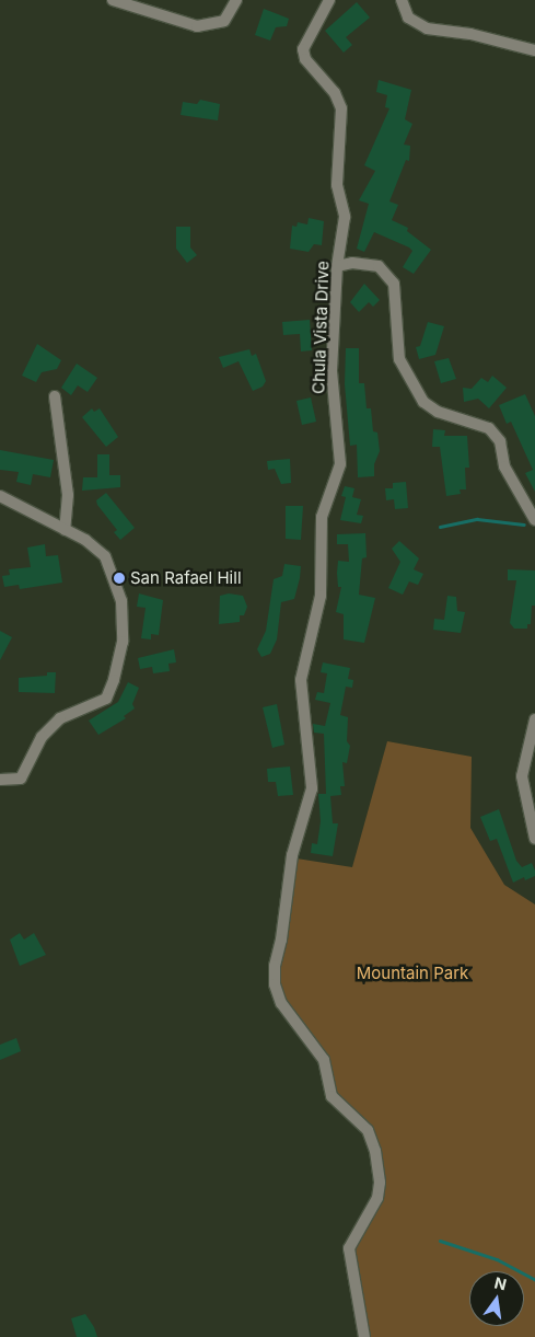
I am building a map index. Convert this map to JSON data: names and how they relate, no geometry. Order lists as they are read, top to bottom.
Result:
{
  "streets": {
    "street": ["Chula Vista Drive"]
  },
  "parks": ["Mountain Park"],
  "places": ["San Rafael Hill"],
  "north": "top"
}
